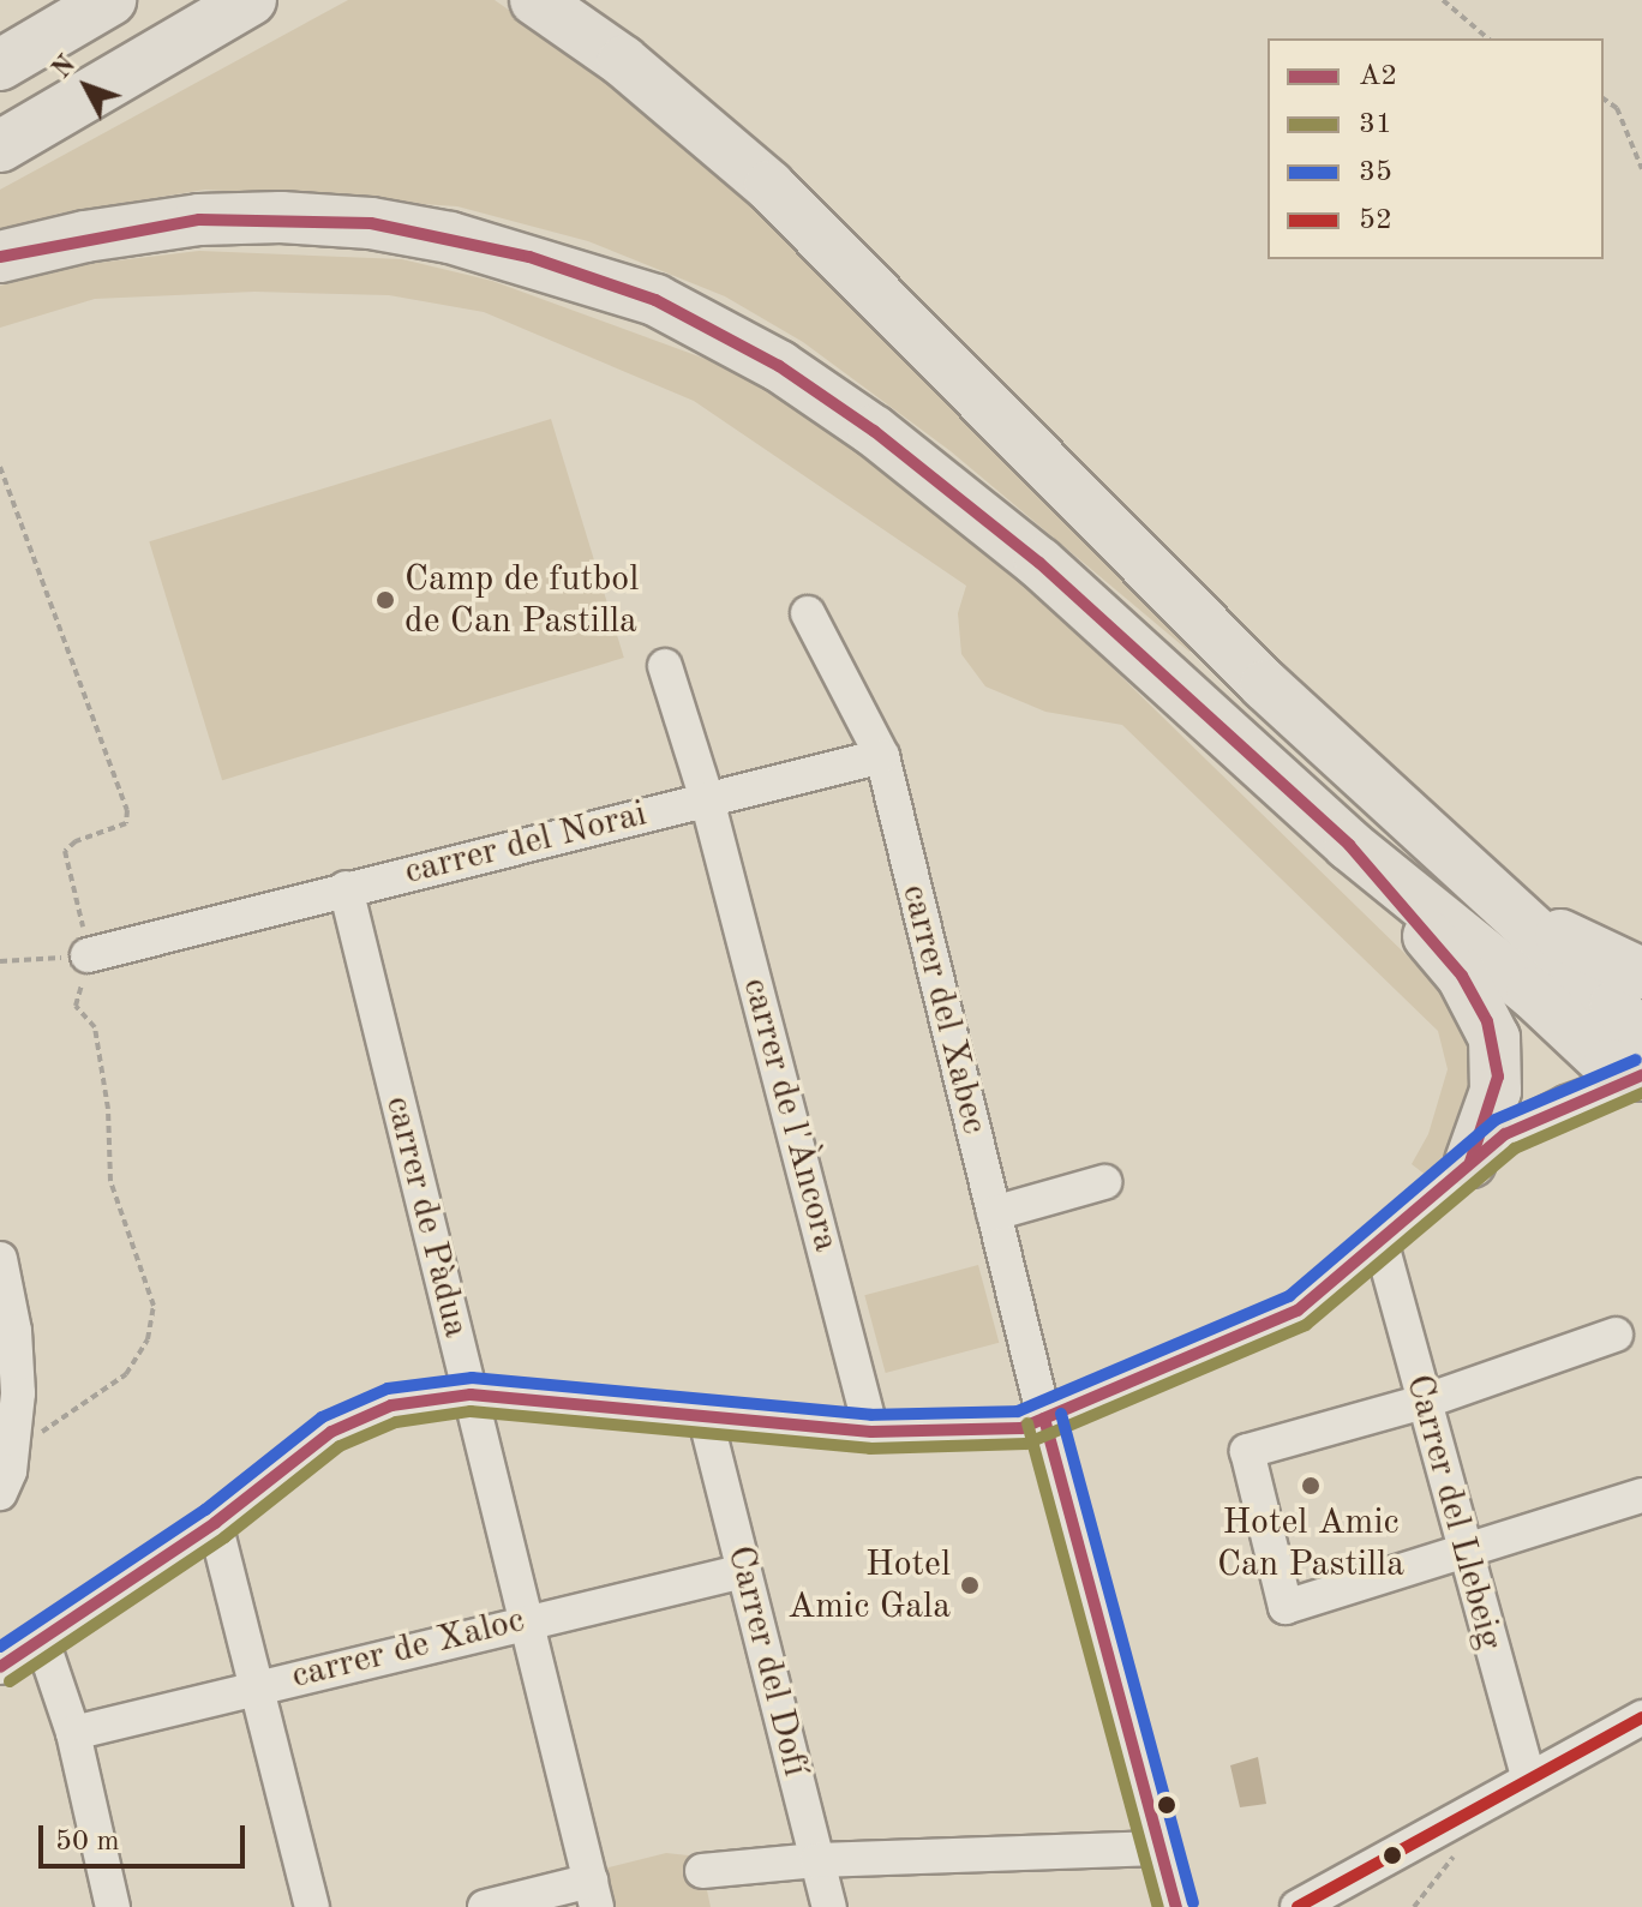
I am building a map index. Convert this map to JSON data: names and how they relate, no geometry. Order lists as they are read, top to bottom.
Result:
{
  "streets": {
    "street": [
      "carrer del Norai",
      "carrer del Xabec",
      "carrer de l'Àncora",
      "carrer de Pàdua",
      "Carrer del Llebeig",
      "carrer de Xaloc",
      "Carrer del Dofí"
    ]
  },
  "crossings": [
    ["carrer del Norai", "carrer de l'Àncora"],
    ["carrer del Norai", "carrer de Pàdua"],
    ["carrer de Pàdua", "carrer de Xaloc"],
    ["carrer de Xaloc", "Carrer del Dofí"]
  ],
  "places": ["Camp de futbol de Can Pastilla", "Hotel Amic Can Pastilla", "Hotel Amic Gala"],
  "lines": [
    "transit line A2",
    "transit line 35",
    "transit line 31",
    "transit line 52"
  ],
  "legend": [
    "A2",
    "31",
    "35",
    "52"
  ],
  "scale_bar": "50 m",
  "north": "top left"
}
